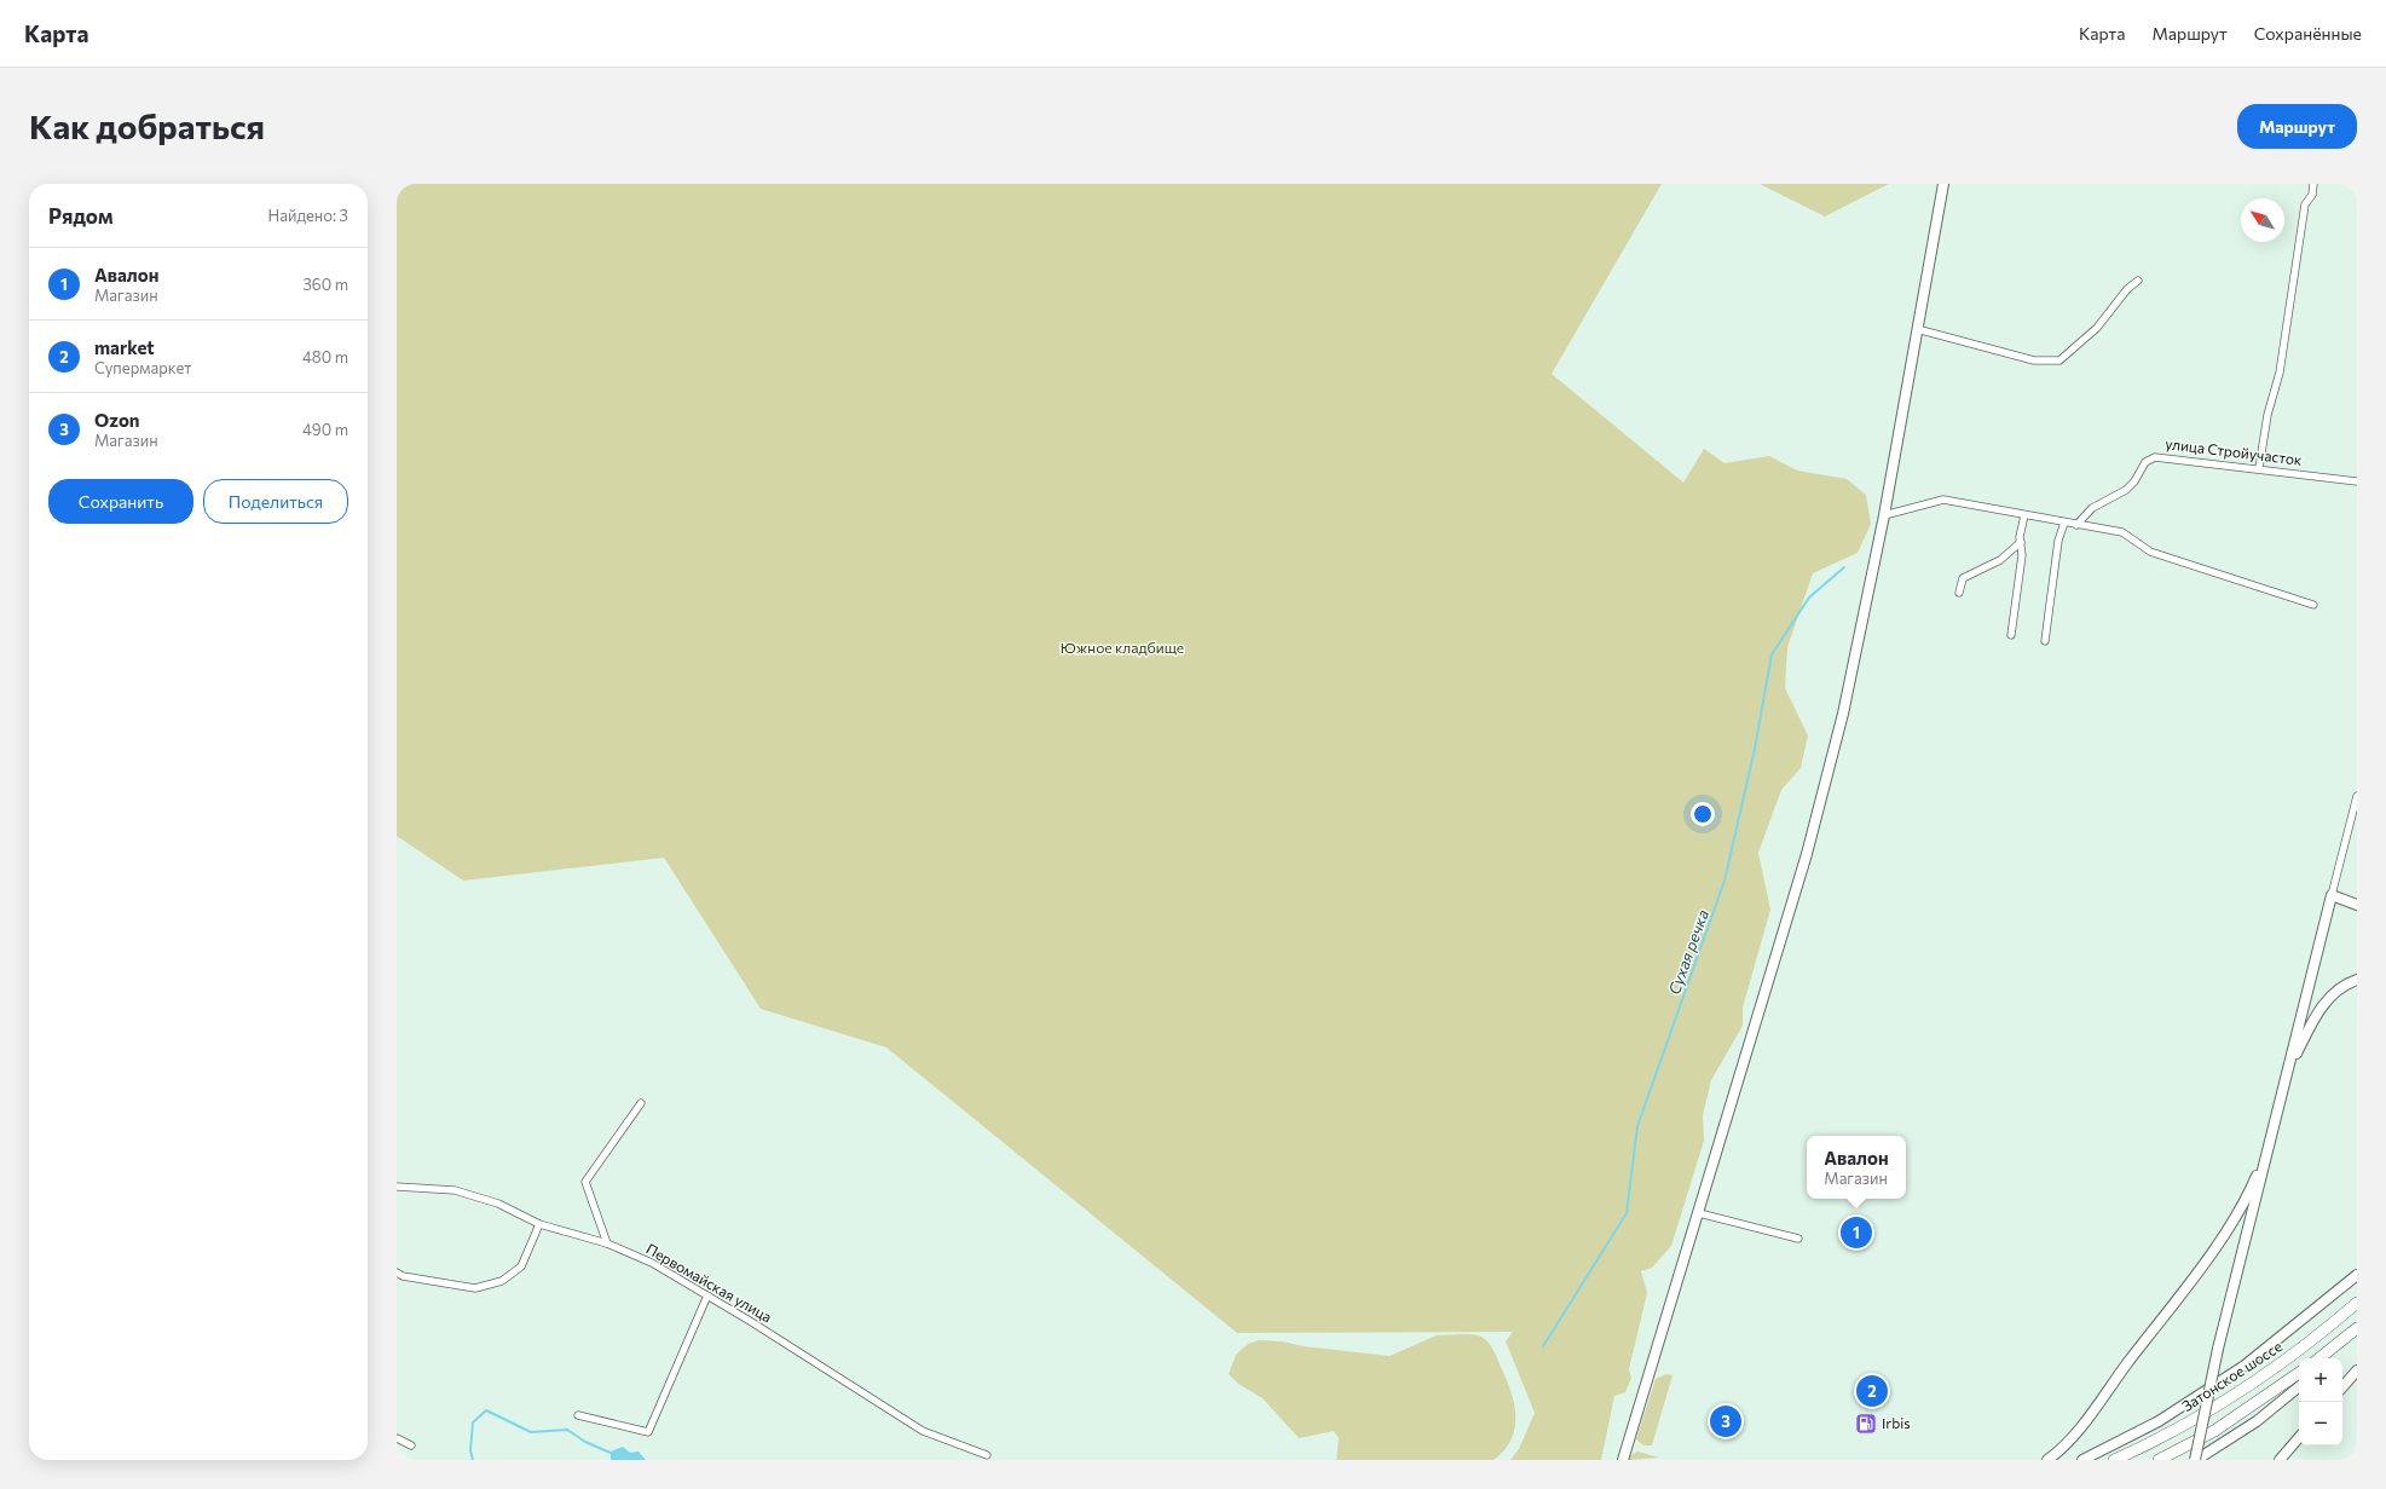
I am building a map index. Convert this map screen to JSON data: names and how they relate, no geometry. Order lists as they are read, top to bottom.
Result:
{
  "streets": {
    "main road": ["Затонское шоссе"],
    "street": ["улица Стройучасток", "Первомайская улица"]
  },
  "water": ["Сухая речка"],
  "parks": ["Южное кладбище"],
  "places": {
    "fuel station": ["Irbis"]
  },
  "north": "top left",
  "page": {
    "header": "Карта",
    "nav": ["Карта", "Маршрут", "Сохранённые"],
    "buttons": [
      "Маршрут",
      ["Сохранить", "Поделиться"]
    ],
    "title": "Как добраться",
    "heading": ["Рядом", "Найдено: 3"],
    "list": [
      {
        "mark": "1",
        "name": "Авалон",
        "note": "Магазин",
        "value": "360 m"
      },
      {
        "mark": "2",
        "name": "market",
        "note": "Супермаркет",
        "value": "480 m"
      },
      {
        "mark": "3",
        "name": "Ozon",
        "note": "Магазин",
        "value": "490 m"
      }
    ],
    "popup": ["Авалон", "Магазин"],
    "pins": ["1", "2", "3"],
    "map_buttons": ["+", "−"]
  }
}
